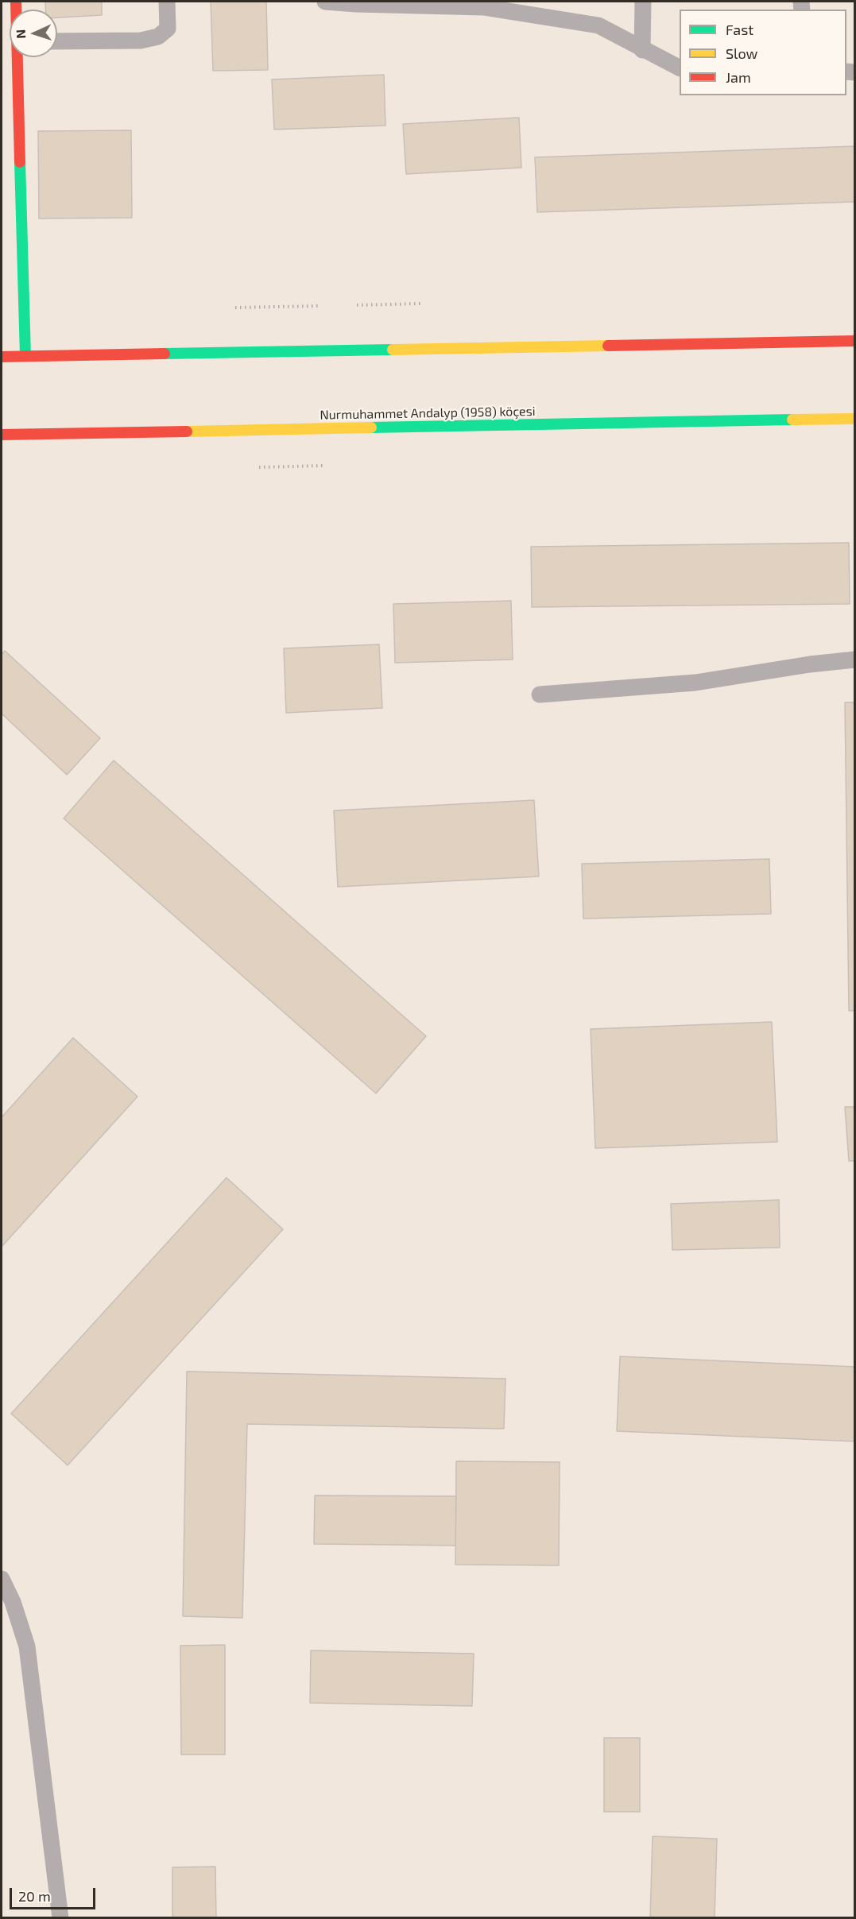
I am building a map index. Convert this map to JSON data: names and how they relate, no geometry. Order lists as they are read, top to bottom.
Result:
{
  "streets": {
    "main road": ["Nurmuhammet Andalyp (1958) köçesi"]
  },
  "legend": ["Fast", "Slow", "Jam"],
  "scale_bar": "20 m",
  "north": "left"
}
